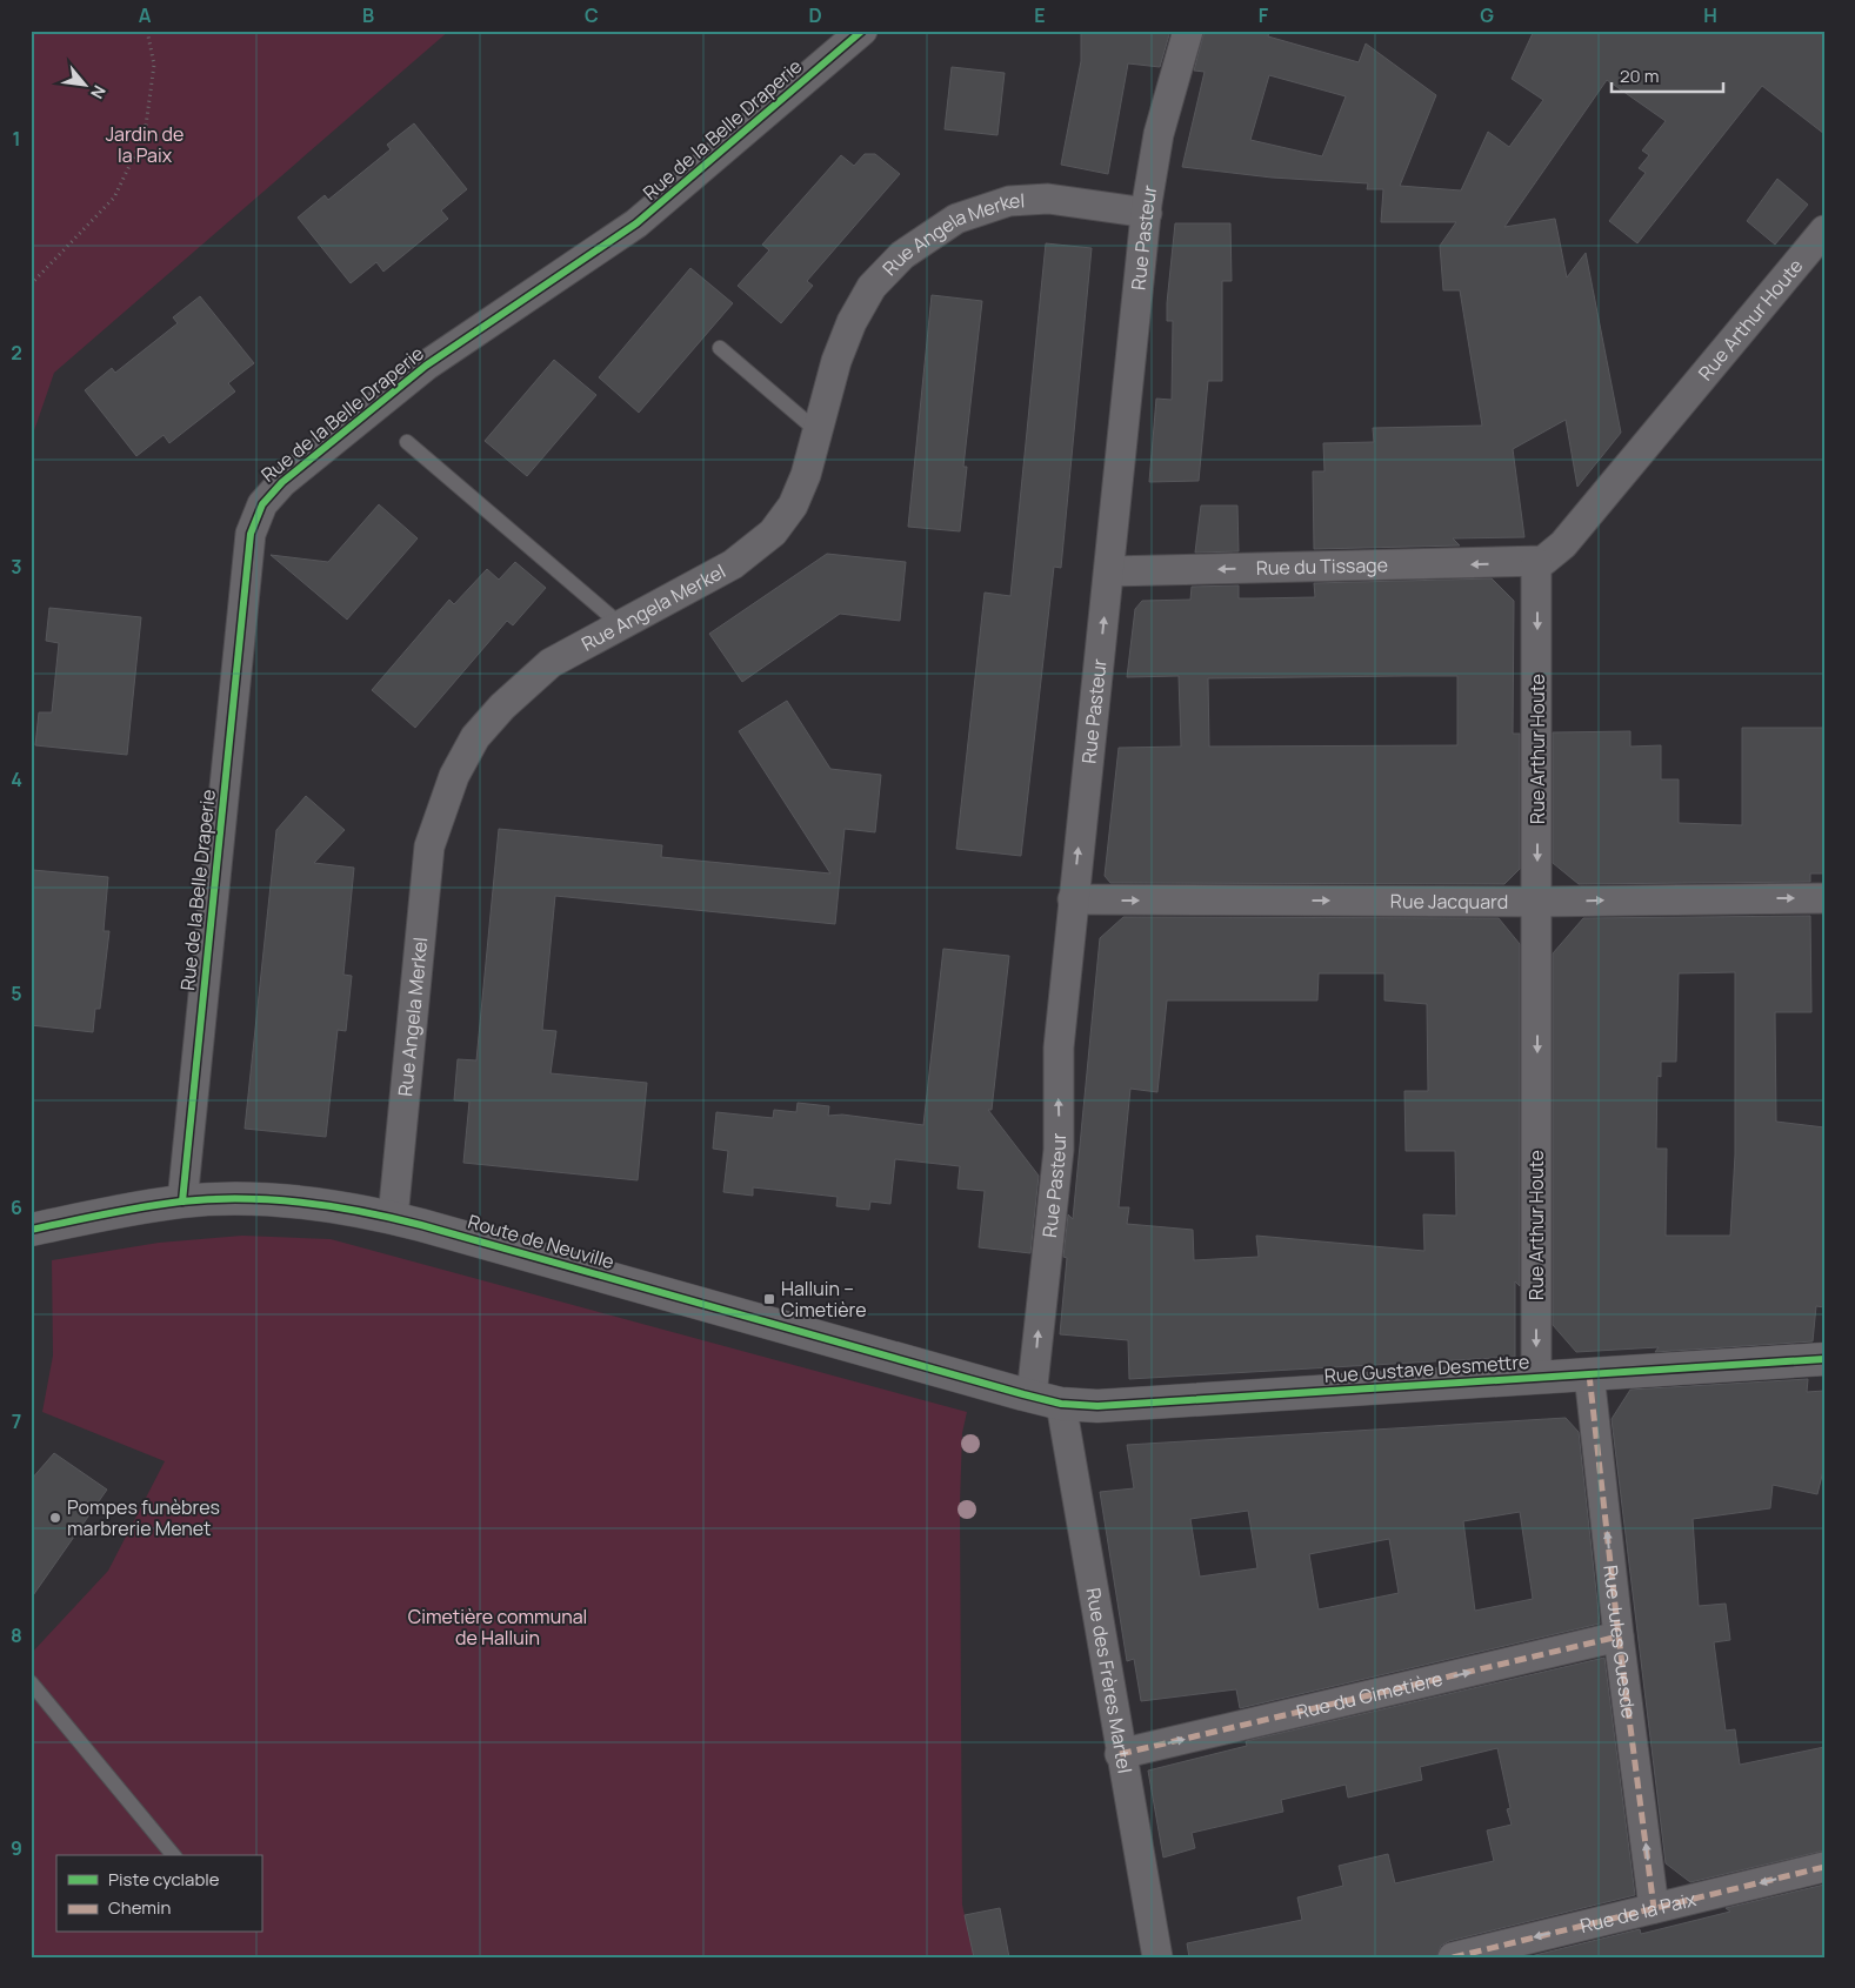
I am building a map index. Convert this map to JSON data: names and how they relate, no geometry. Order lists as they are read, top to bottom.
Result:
{
  "streets": {
    "street": [
      "Rue de la Belle Draperie",
      "Rue Pasteur",
      "Rue Angela Merkel",
      "Rue Arthur Houte",
      "Rue du Tissage",
      "Rue Jacquard",
      "Route de Neuville",
      "Rue Gustave Desmettre",
      "Rue Jules Guesde",
      "Rue des Frères Martel",
      "Rue du Cimetière",
      "Rue de la Paix"
    ]
  },
  "crossings": [
    ["Rue de la Belle Draperie", "Route de Neuville"],
    ["Rue Pasteur", "Rue Angela Merkel"],
    ["Rue Pasteur", "Rue du Tissage"],
    ["Rue Pasteur", "Rue Jacquard"],
    ["Rue Pasteur", "Route de Neuville"],
    ["Rue Pasteur", "Rue Gustave Desmettre"],
    ["Rue Pasteur", "Rue des Frères Martel"],
    ["Rue Angela Merkel", "Route de Neuville"],
    ["Rue Arthur Houte", "Rue du Tissage"],
    ["Rue Arthur Houte", "Rue Jacquard"],
    ["Rue Arthur Houte", "Rue Gustave Desmettre"],
    ["Route de Neuville", "Rue Gustave Desmettre"],
    ["Route de Neuville", "Rue des Frères Martel"],
    ["Rue Gustave Desmettre", "Rue Jules Guesde"],
    ["Rue Gustave Desmettre", "Rue des Frères Martel"],
    ["Rue Jules Guesde", "Rue du Cimetière"],
    ["Rue Jules Guesde", "Rue de la Paix"],
    ["Rue des Frères Martel", "Rue du Cimetière"]
  ],
  "one_way": [
    "Rue Pasteur",
    "Rue Arthur Houte",
    "Rue du Tissage",
    "Rue Jacquard",
    "Rue Jules Guesde",
    "Rue du Cimetière",
    "Rue de la Paix"
  ],
  "parks": ["Jardin de la Paix", "Cimetière communal de Halluin"],
  "places": {
    "transit": ["Halluin – Cimetière"],
    "other": ["Pompes funèbres marbrerie Menet"]
  },
  "legend": ["Piste cyclable", "Chemin"],
  "scale_bar": "20 m",
  "north": "bottom right",
  "grid": {
    "columns": [
      "A",
      "B",
      "C",
      "D",
      "E",
      "F",
      "G",
      "H"
    ],
    "rows": [
      "1",
      "2",
      "3",
      "4",
      "5",
      "6",
      "7",
      "8",
      "9"
    ]
  }
}
